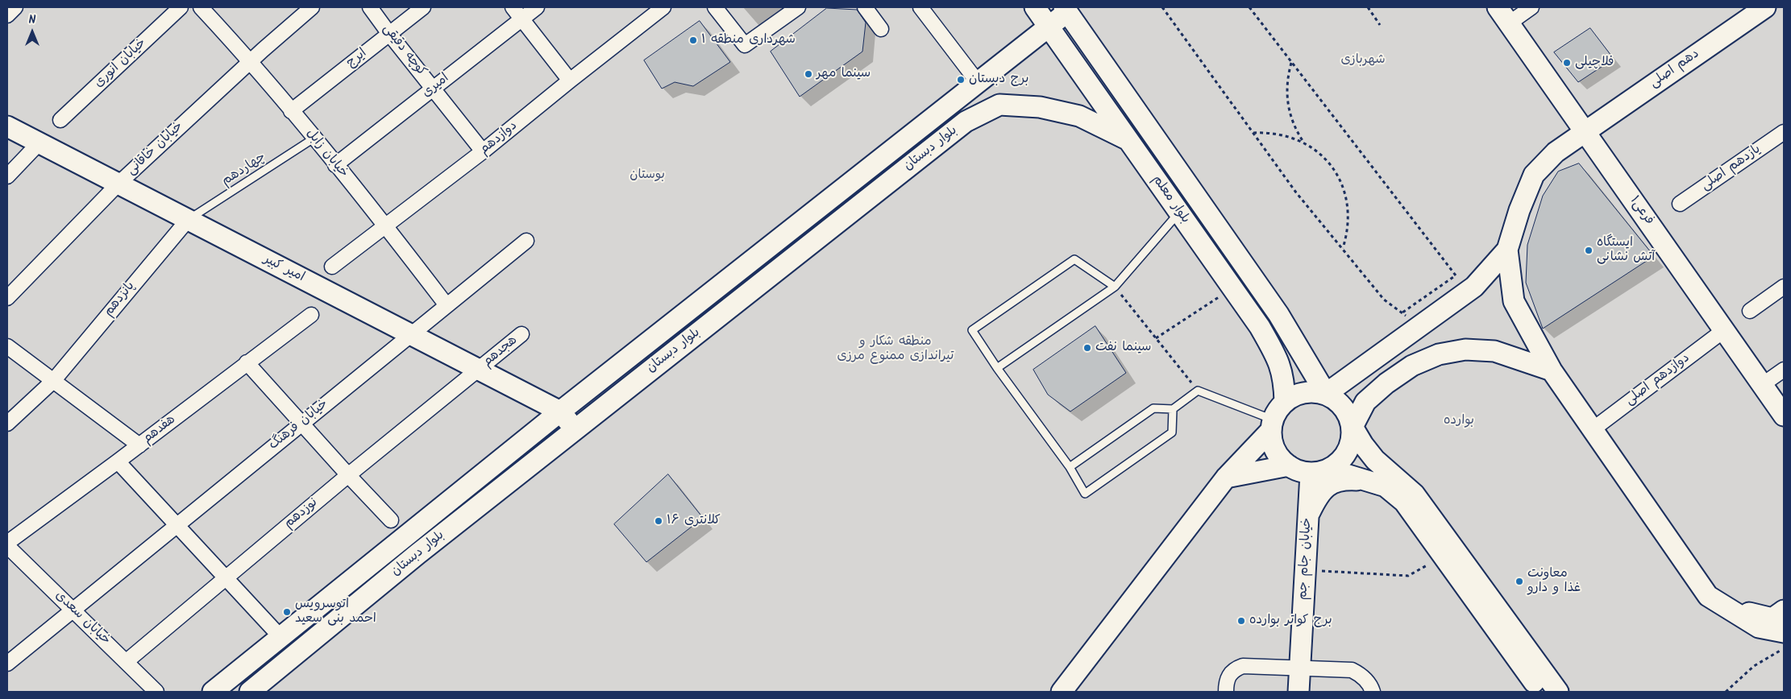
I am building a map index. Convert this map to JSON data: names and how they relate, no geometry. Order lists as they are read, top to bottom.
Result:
{
  "streets": {
    "main road": [
      "دهم اصلی",
      "بلوار دبستان",
      "بلوار معلم",
      "فرعی۱",
      "امیر کبیر",
      "خیابان جام جم"
    ],
    "street": [
      "کوچه دقیقی",
      "ایرج",
      "خیابان انوری",
      "امیری",
      "دوازدهم",
      "خیابان خاقانی",
      "خیابان زابل",
      "یازدهم اصلی",
      "پانزدهم",
      "هجدهم",
      "دوازدهم اصلی",
      "خیابان فرهنگ",
      "هفدهم",
      "نوزدهم",
      "خیابان سعدی"
    ],
    "lane": ["چهاردهم"]
  },
  "crossings": [
    ["کوچه دقیقی", "ایرج"],
    ["کوچه دقیقی", "امیری"],
    ["کوچه دقیقی", "دوازدهم"],
    ["ایرج", "خیابان زابل"],
    ["دهم اصلی", "فرعی۱"],
    ["امیری", "خیابان زابل"],
    ["دوازدهم", "خیابان زابل"],
    ["خیابان خاقانی", "خیابان زابل"],
    ["خیابان خاقانی", "امیر کبیر"],
    ["بلوار دبستان", "بلوار معلم"],
    ["بلوار دبستان", "امیر کبیر"],
    ["خیابان زابل", "چهاردهم"],
    ["خیابان زابل", "خیابان فرهنگ"],
    ["چهاردهم", "امیر کبیر"],
    ["چهاردهم", "پانزدهم"],
    ["بلوار معلم", "خیابان جام جم"],
    ["فرعی۱", "دوازدهم اصلی"],
    ["امیر کبیر", "پانزدهم"],
    ["امیر کبیر", "هجدهم"],
    ["امیر کبیر", "خیابان فرهنگ"],
    ["امیر کبیر", "نوزدهم"],
    ["هجدهم", "نوزدهم"],
    ["خیابان فرهنگ", "خیابان سعدی"],
    ["هفدهم", "خیابان سعدی"],
    ["نوزدهم", "خیابان سعدی"]
  ],
  "parks": [
    "شهربازی",
    "بوستان",
    "منطقه شکار و تیراندازی ممنوع مرزی",
    "بوارده"
  ],
  "places": [
    "شهرداری منطقه ۱",
    "فلاچیلی",
    "سینما مهر",
    "برج دبستان",
    "ایستگاه آتش نشانی",
    "سینما نفت",
    "کلانتری ۱۶",
    "معاونت غذا و دارو",
    "اتوسرویس احمد بنی سعید",
    "برج کواتر بوارده"
  ],
  "north": "top"
}
